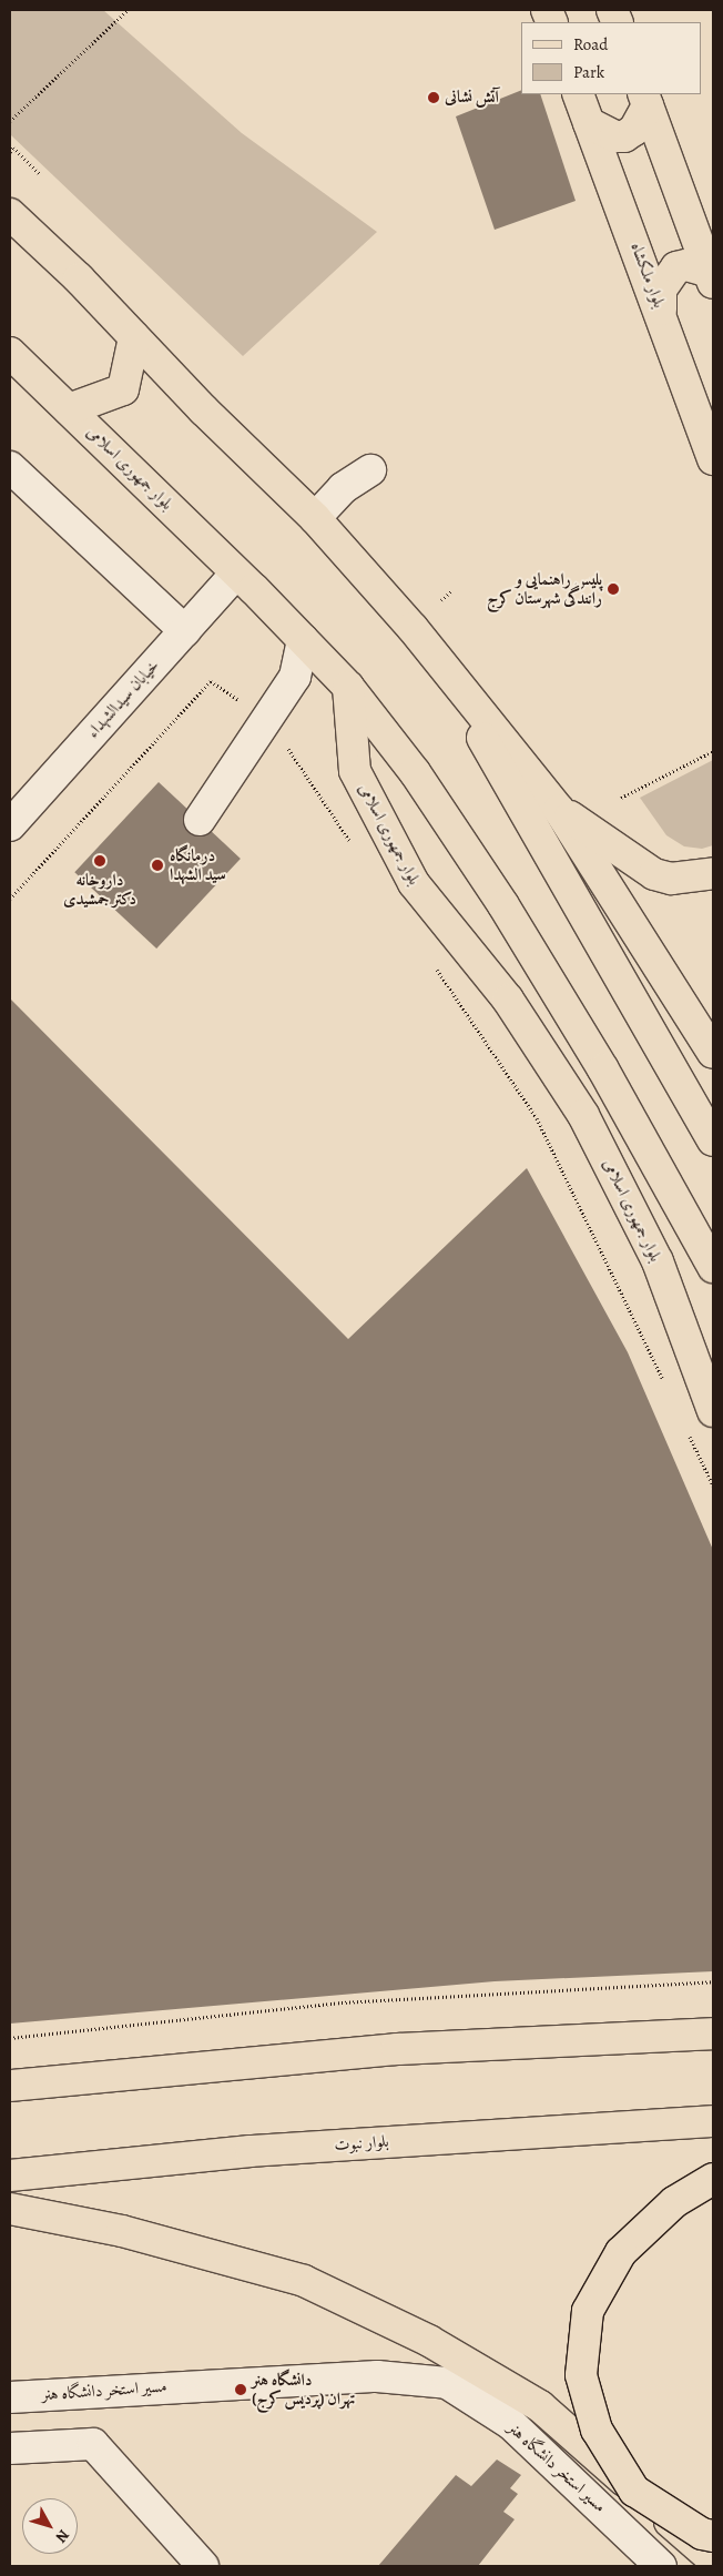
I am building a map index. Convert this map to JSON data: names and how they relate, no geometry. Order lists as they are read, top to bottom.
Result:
{
  "streets": {
    "main road": ["بلوار ملکشاه", "بلوار جمهوری اسلامی", "بلوار نبوت"],
    "street": ["خیابان سیدالشهداء", "مسیر استخر دانشگاه هنر"]
  },
  "crossings": [
    ["بلوار جمهوری اسلامی", "خیابان سیدالشهداء"]
  ],
  "places": [
    "آتش نشانی",
    "پلیس راهنمایی و رانندگی شهرستان کرج",
    "داروخانه دکتر جمشیدی",
    "درمانگاه سید الشهدا",
    "دانشگاه هنر تهران (پردیس کرج)"
  ],
  "legend": ["Road", "Park"],
  "north": "bottom right"
}
